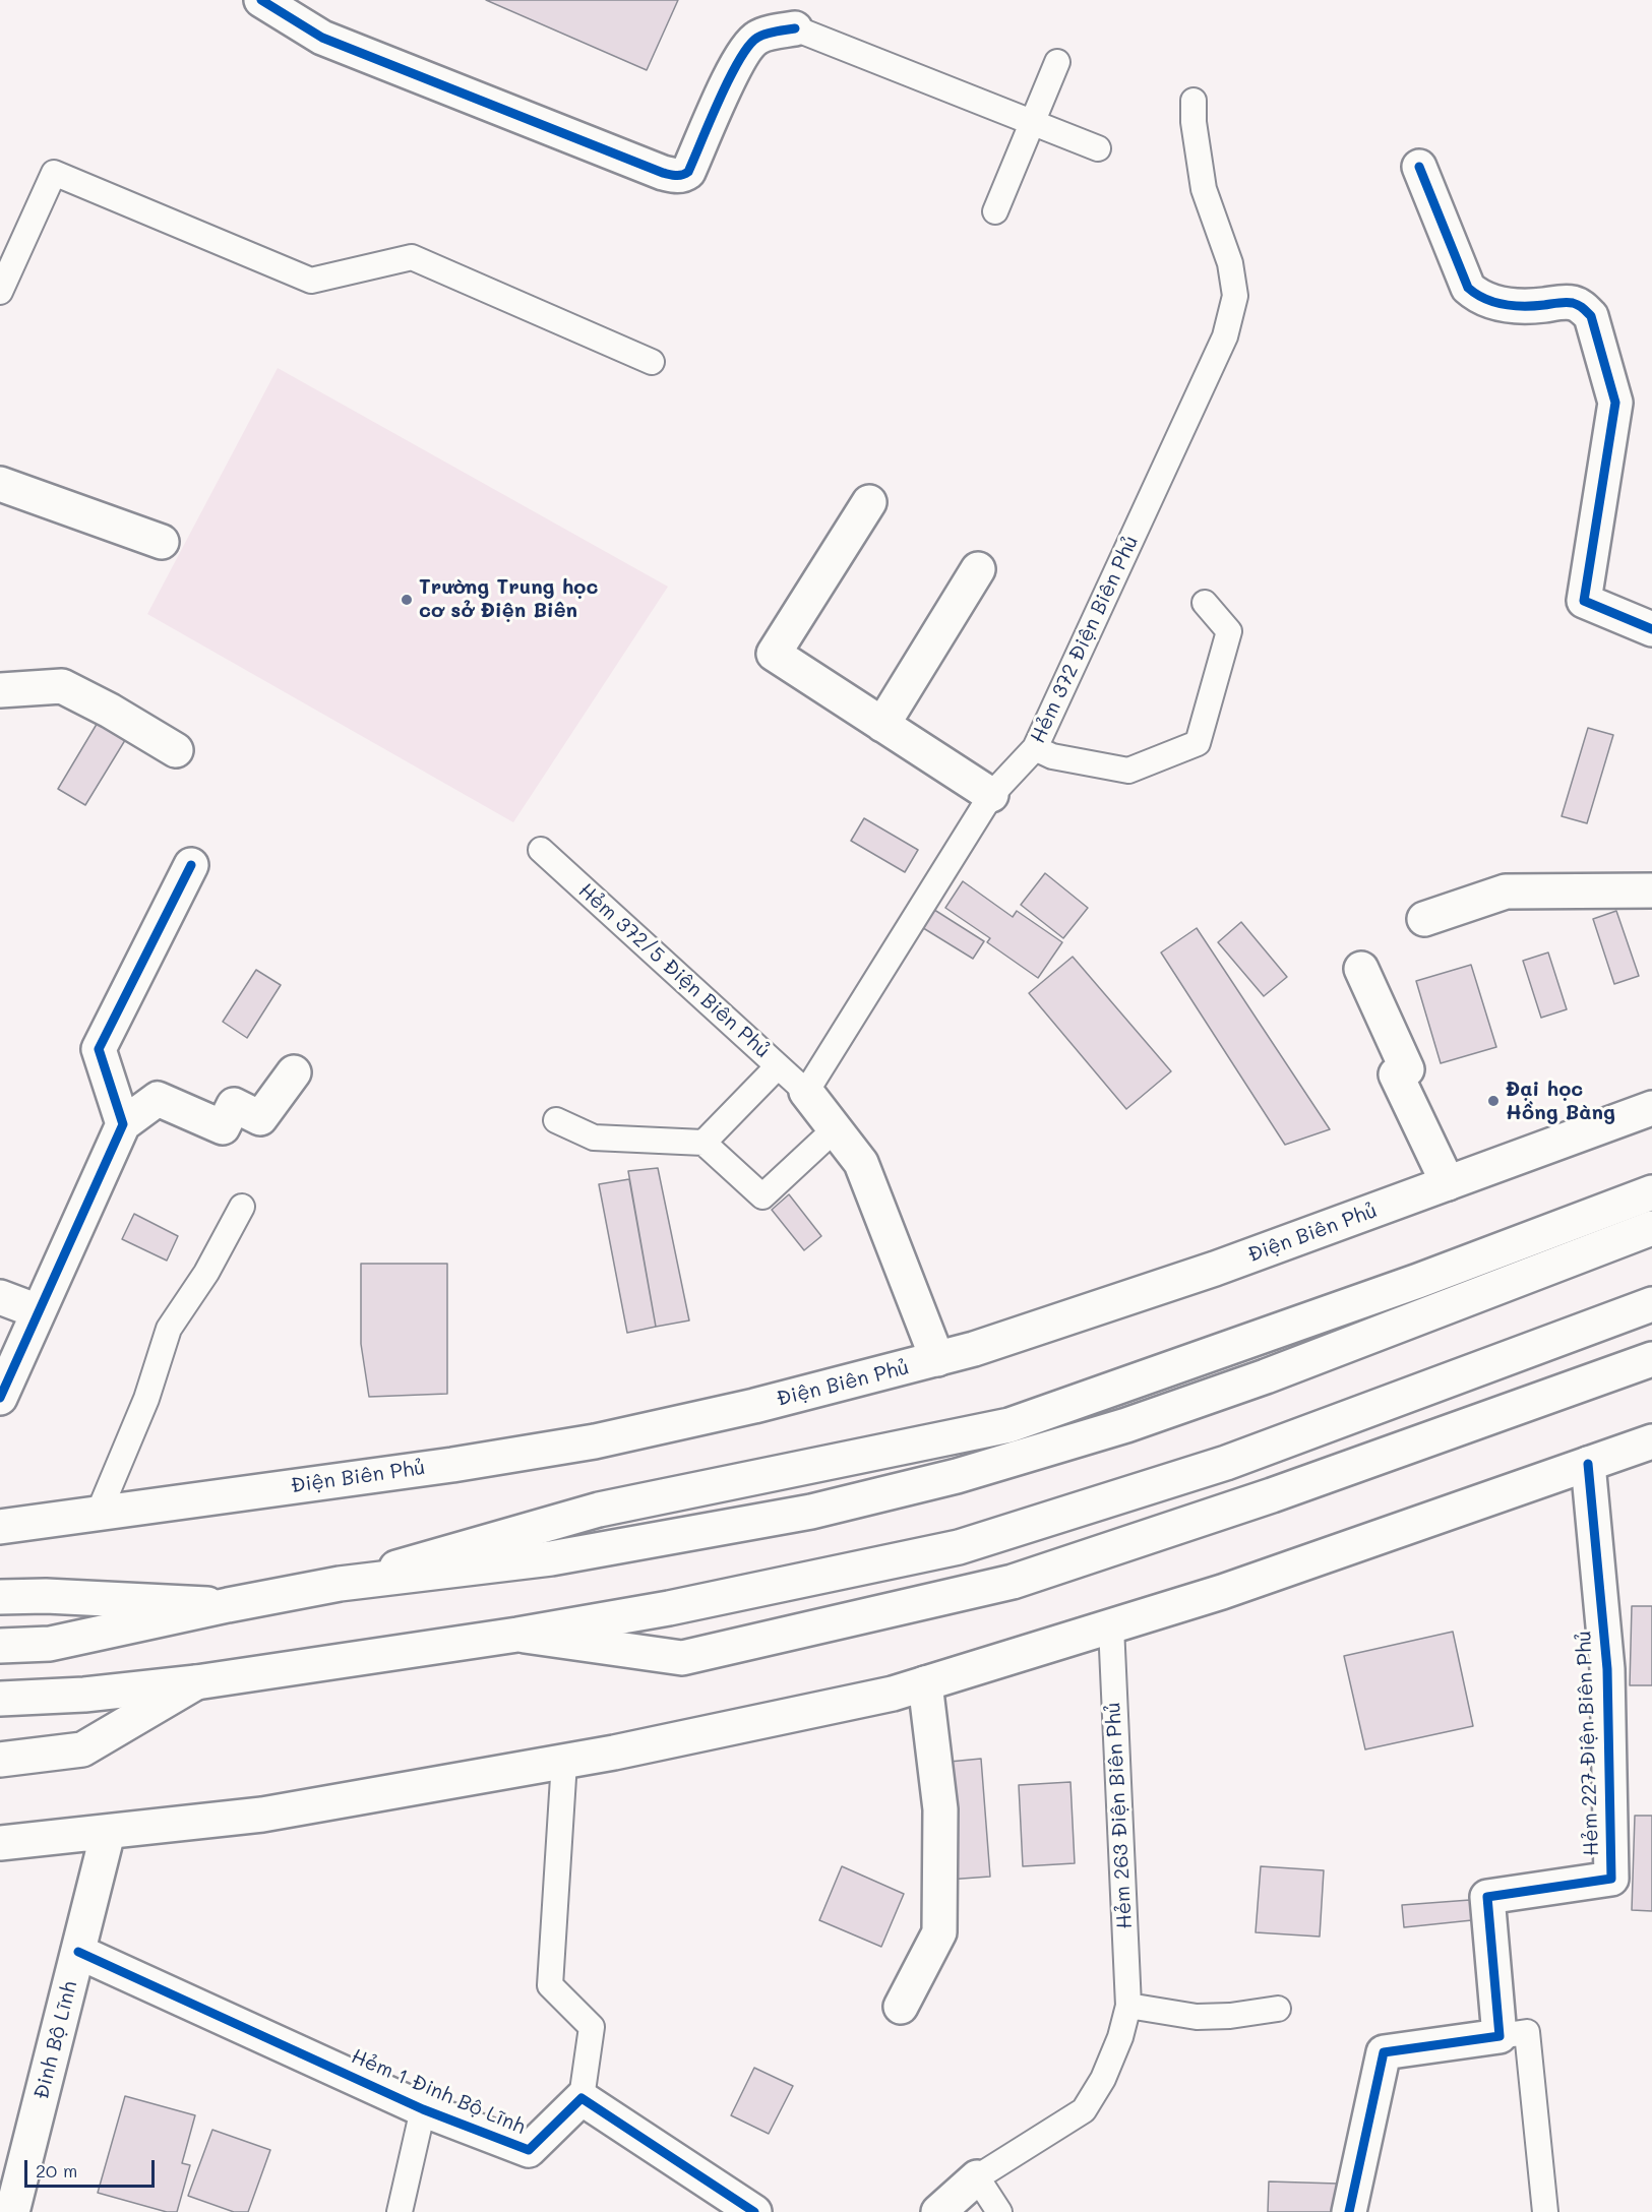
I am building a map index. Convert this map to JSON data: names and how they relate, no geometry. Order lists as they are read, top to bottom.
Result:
{
  "streets": {
    "main road": [
      "Điện Biên Phủ",
      "Hẻm 227 Điện Biên Phủ",
      "Đinh Bộ Lĩnh",
      "Hẻm 1 Đinh Bộ Lĩnh"
    ],
    "lane": ["Hẻm 372 Điện Biên Phủ", "Hẻm 372/5 Điện Biên Phủ", "Hẻm 263 Điện Biên Phủ"]
  },
  "crossings": [
    ["Hẻm 372 Điện Biên Phủ", "Hẻm 372/5 Điện Biên Phủ"],
    ["Đinh Bộ Lĩnh", "Hẻm 1 Đinh Bộ Lĩnh"]
  ],
  "places": ["Trường Trung học cơ sở Điện Biên", "Đại học Hồng Bàng"],
  "scale_bar": "20 m"
}
